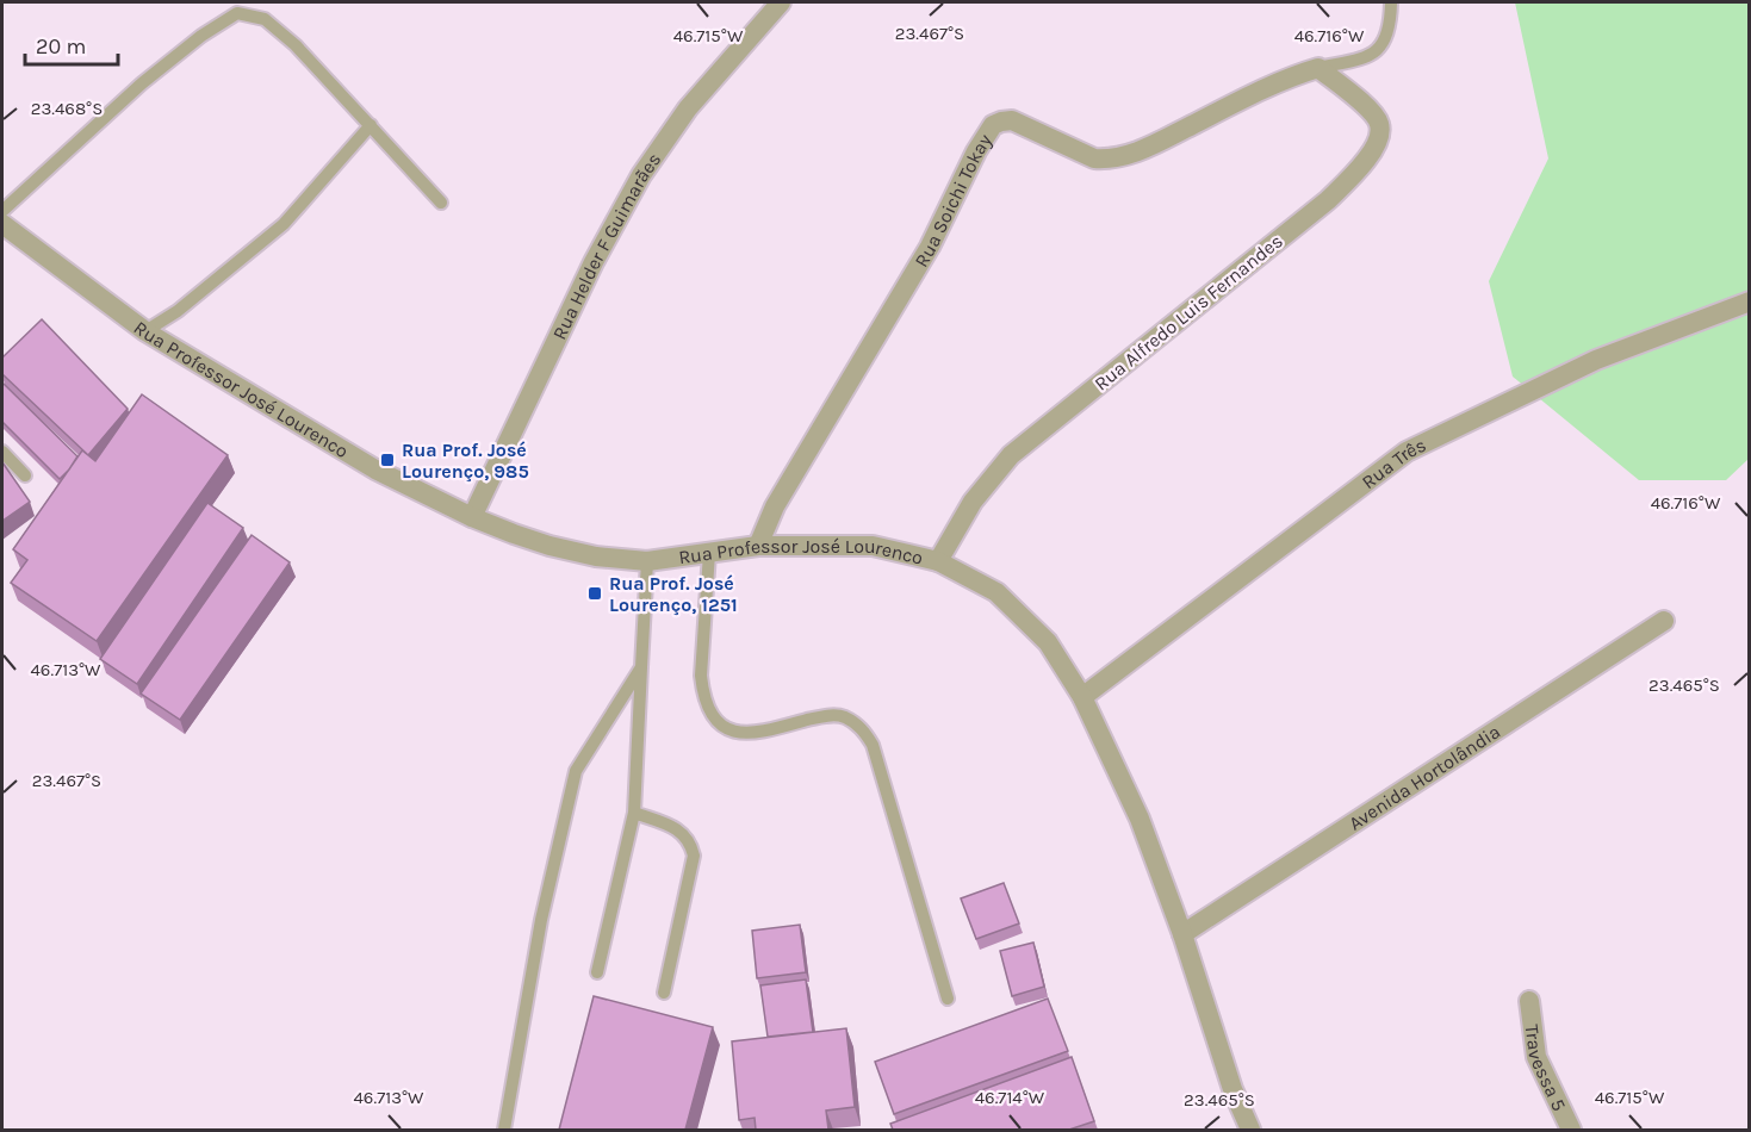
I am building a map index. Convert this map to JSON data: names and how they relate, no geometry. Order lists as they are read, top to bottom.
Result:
{
  "streets": {
    "street": [
      "Rua Soichi Tokay",
      "Rua Helder F Guimarães",
      "Rua Alfredo Luis Fernandes",
      "Rua Professor José Lourenco",
      "Rua Três",
      "Avenida Hortolândia",
      "Travessa 5"
    ]
  },
  "crossings": [
    ["Rua Soichi Tokay", "Rua Alfredo Luis Fernandes"],
    ["Rua Soichi Tokay", "Rua Professor José Lourenco"],
    ["Rua Helder F Guimarães", "Rua Professor José Lourenco"],
    ["Rua Alfredo Luis Fernandes", "Rua Professor José Lourenco"],
    ["Rua Professor José Lourenco", "Rua Três"],
    ["Rua Professor José Lourenco", "Avenida Hortolândia"]
  ],
  "places": {
    "transit": ["Rua Prof. José Lourenço, 985", "Rua Prof. José Lourenço, 1251"]
  },
  "scale_bar": "20 m",
  "coordinates": [
    "23.467°S",
    "46.715°W",
    "46.716°W",
    "23.468°S",
    "46.713°W",
    "23.465°S",
    "46.714°W"
  ]
}
